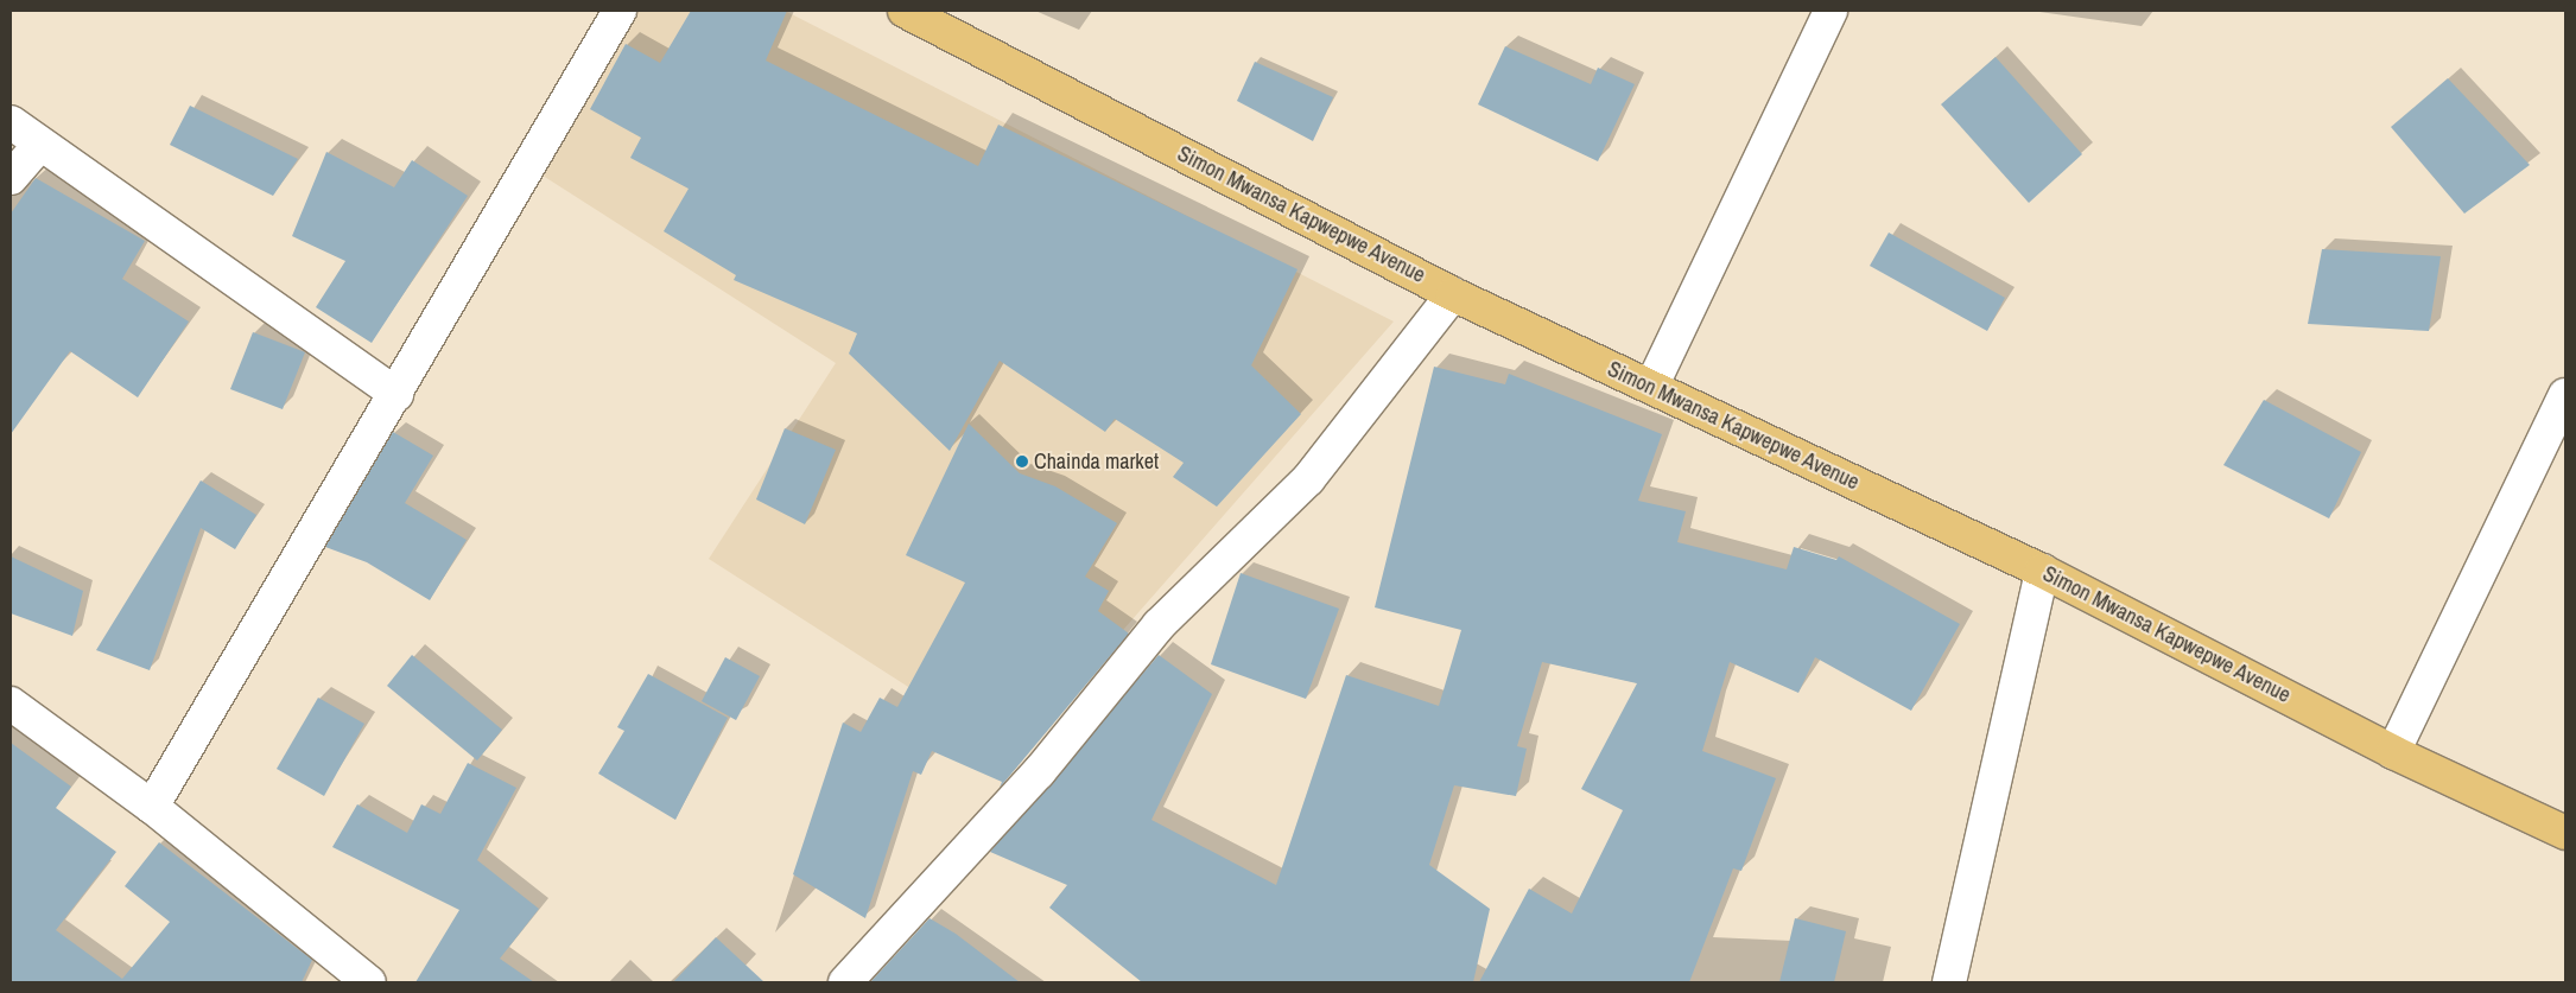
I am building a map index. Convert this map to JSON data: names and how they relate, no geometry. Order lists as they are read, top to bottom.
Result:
{
  "streets": {
    "main road": ["Simon Mwansa Kapwepwe Avenue"]
  },
  "places": ["Chainda market"]
}
